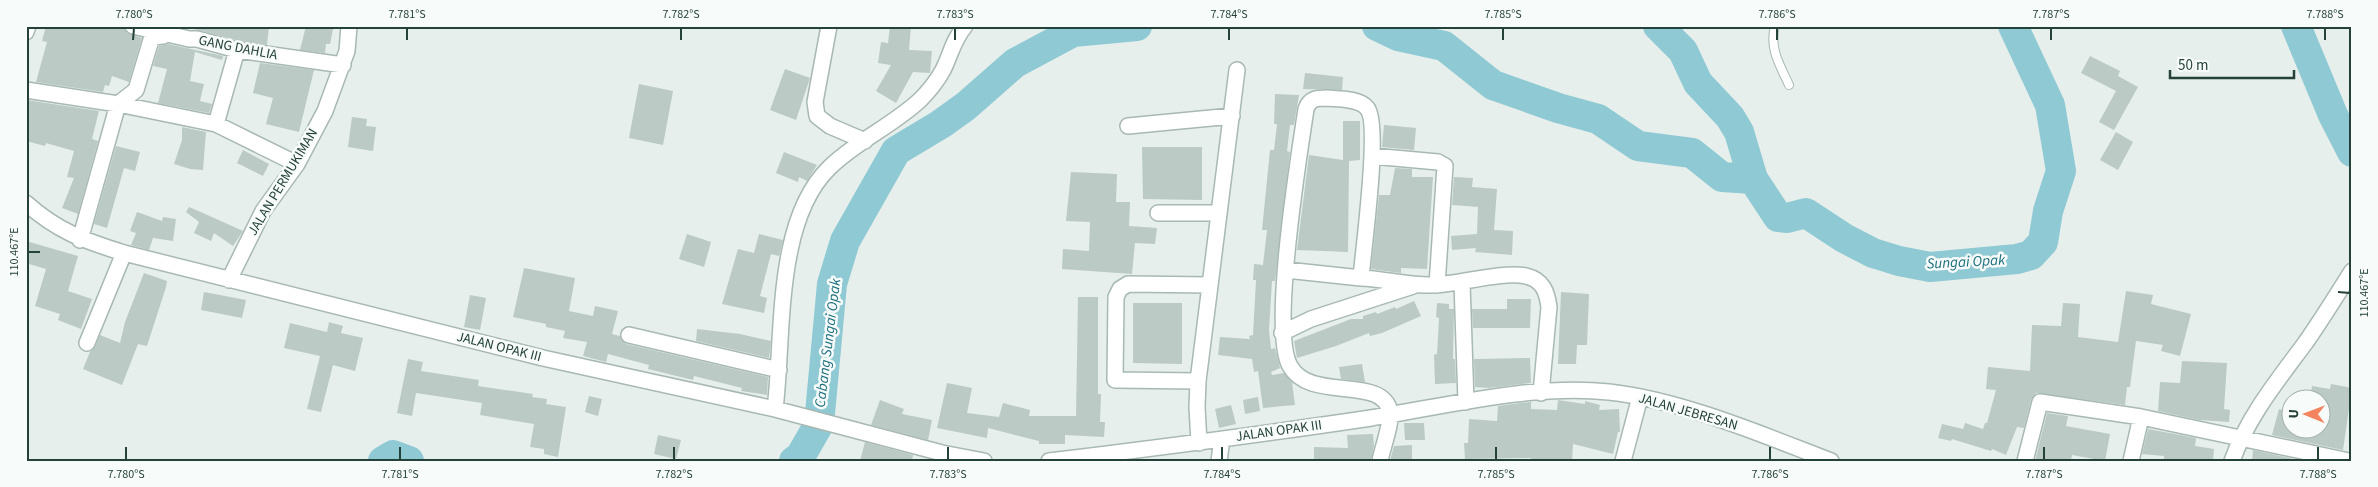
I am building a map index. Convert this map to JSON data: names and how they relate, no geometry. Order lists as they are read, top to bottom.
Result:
{
  "streets": {
    "street": [
      "GANG DAHLIA",
      "JALAN PERMUKIMAN",
      "JALAN OPAK III",
      "JALAN JEBRESAN"
    ]
  },
  "crossings": [
    ["GANG DAHLIA", "JALAN PERMUKIMAN"],
    ["JALAN PERMUKIMAN", "JALAN OPAK III"],
    ["JALAN OPAK III", "JALAN JEBRESAN"]
  ],
  "water": ["Sungai Opak", "Cabang Sungai Opak"],
  "scale_bar": "50 m",
  "north": "left",
  "coordinates": [
    "7.780°S",
    "7.781°S",
    "7.782°S",
    "7.783°S",
    "7.784°S",
    "7.785°S",
    "7.786°S",
    "7.787°S",
    "7.788°S",
    "110.467°E"
  ]
}
